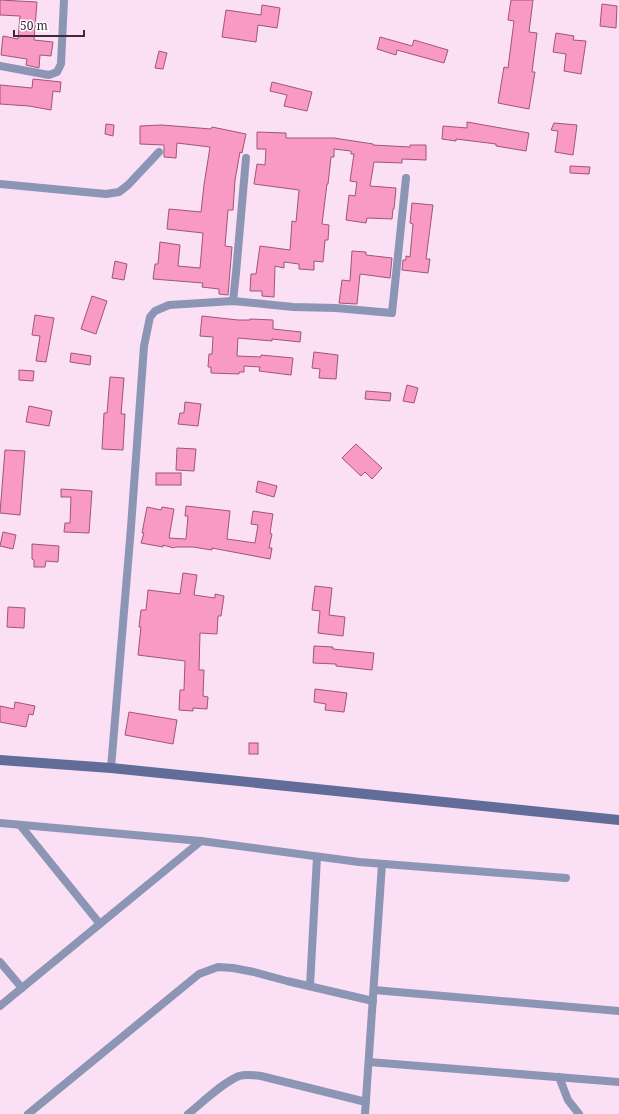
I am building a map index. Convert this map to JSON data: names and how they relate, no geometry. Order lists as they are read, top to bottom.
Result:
{
  "scale_bar": "50 m"
}
